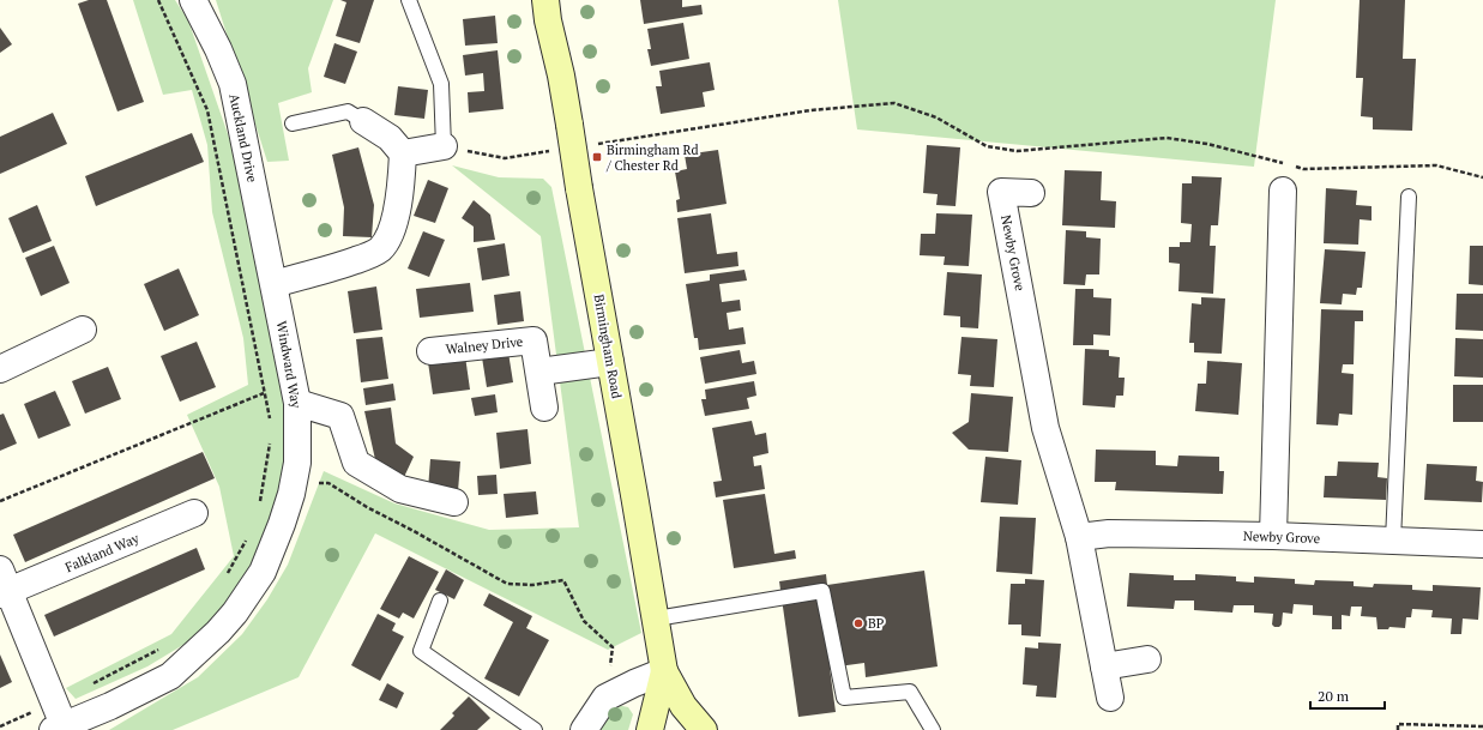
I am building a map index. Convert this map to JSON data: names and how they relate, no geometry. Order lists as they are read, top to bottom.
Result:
{
  "streets": {
    "main road": ["Birmingham Road"],
    "street": [
      "Auckland Drive",
      "Newby Grove",
      "Walney Drive",
      "Windward Way",
      "Falkland Way"
    ]
  },
  "crossings": [
    ["Auckland Drive", "Windward Way"],
    ["Windward Way", "Falkland Way"]
  ],
  "places": {
    "transit": ["Birmingham Rd / Chester Rd"],
    "other": ["BP"]
  },
  "scale_bar": "20 m"
}
